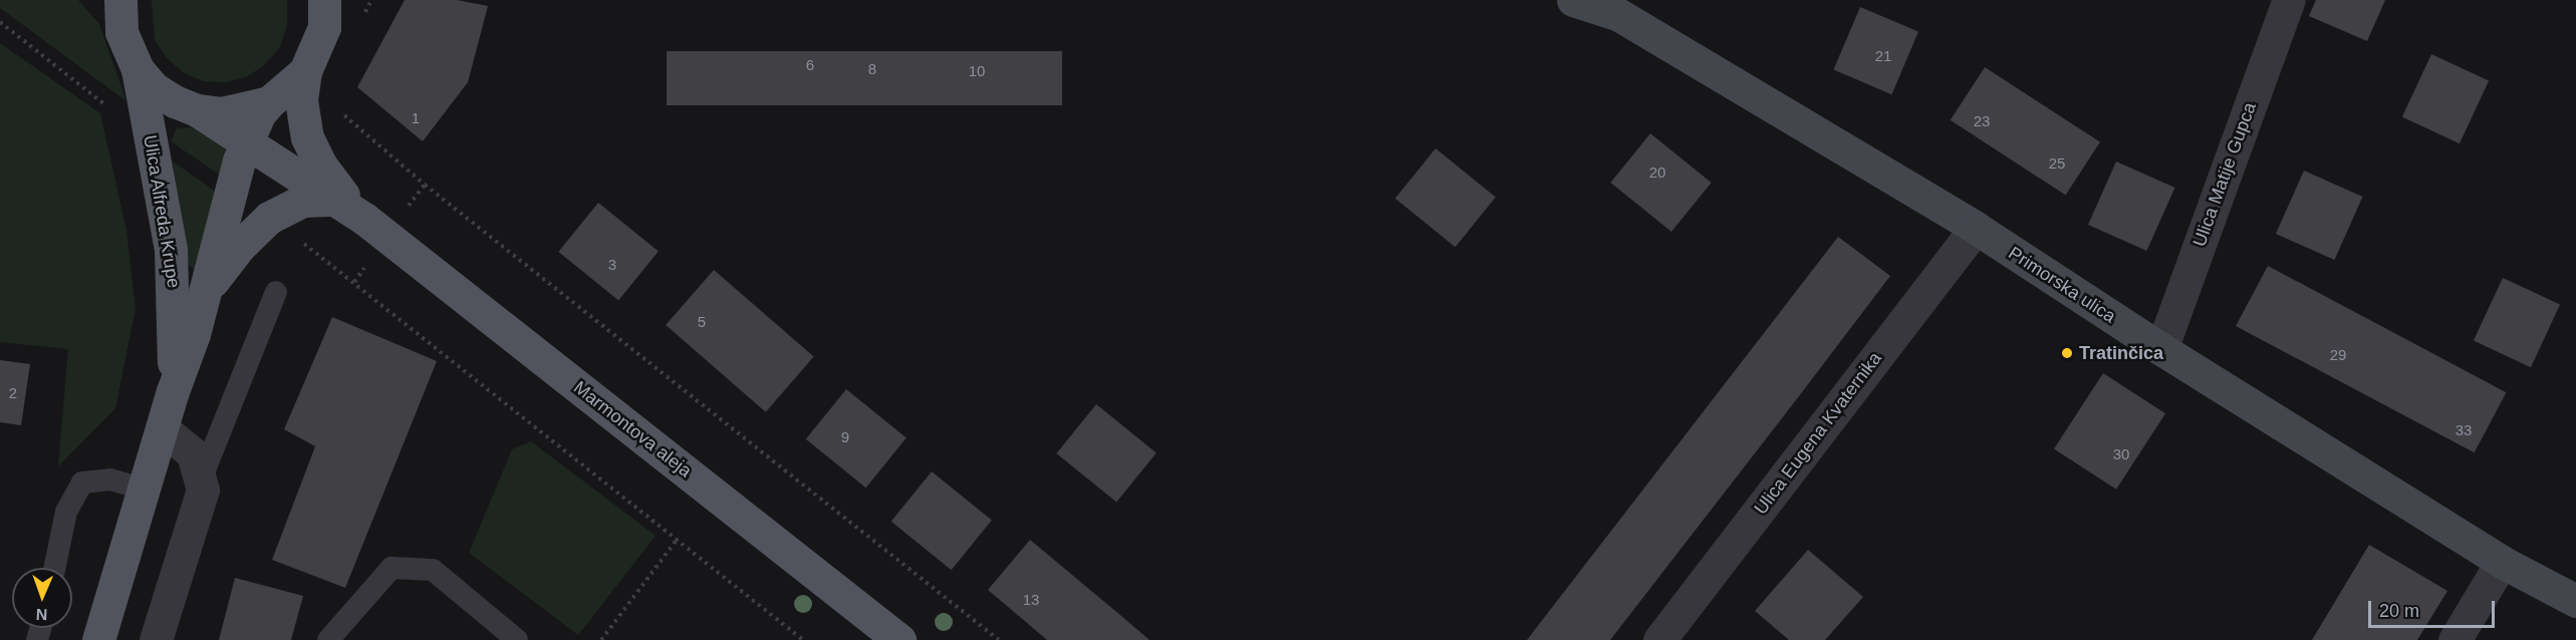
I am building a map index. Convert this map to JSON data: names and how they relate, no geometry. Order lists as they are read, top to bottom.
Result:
{
  "streets": {
    "main road": ["Ulica Alfreda Krupe", "Primorska ulica", "Marmontova aleja"],
    "street": ["Ulica Matije Gupca", "Ulica Eugena Kvaternika"]
  },
  "crossings": [
    ["Ulica Matije Gupca", "Primorska ulica"],
    ["Ulica Alfreda Krupe", "Marmontova aleja"],
    ["Primorska ulica", "Ulica Eugena Kvaternika"]
  ],
  "places": ["Tratinčica"],
  "house_numbers": [
    "21",
    "6",
    "8",
    "10",
    "1",
    "23",
    "25",
    "20",
    "3",
    "5",
    "29",
    "2",
    "33",
    "9",
    "30",
    "13"
  ],
  "scale_bar": "20 m",
  "north": "bottom"
}
